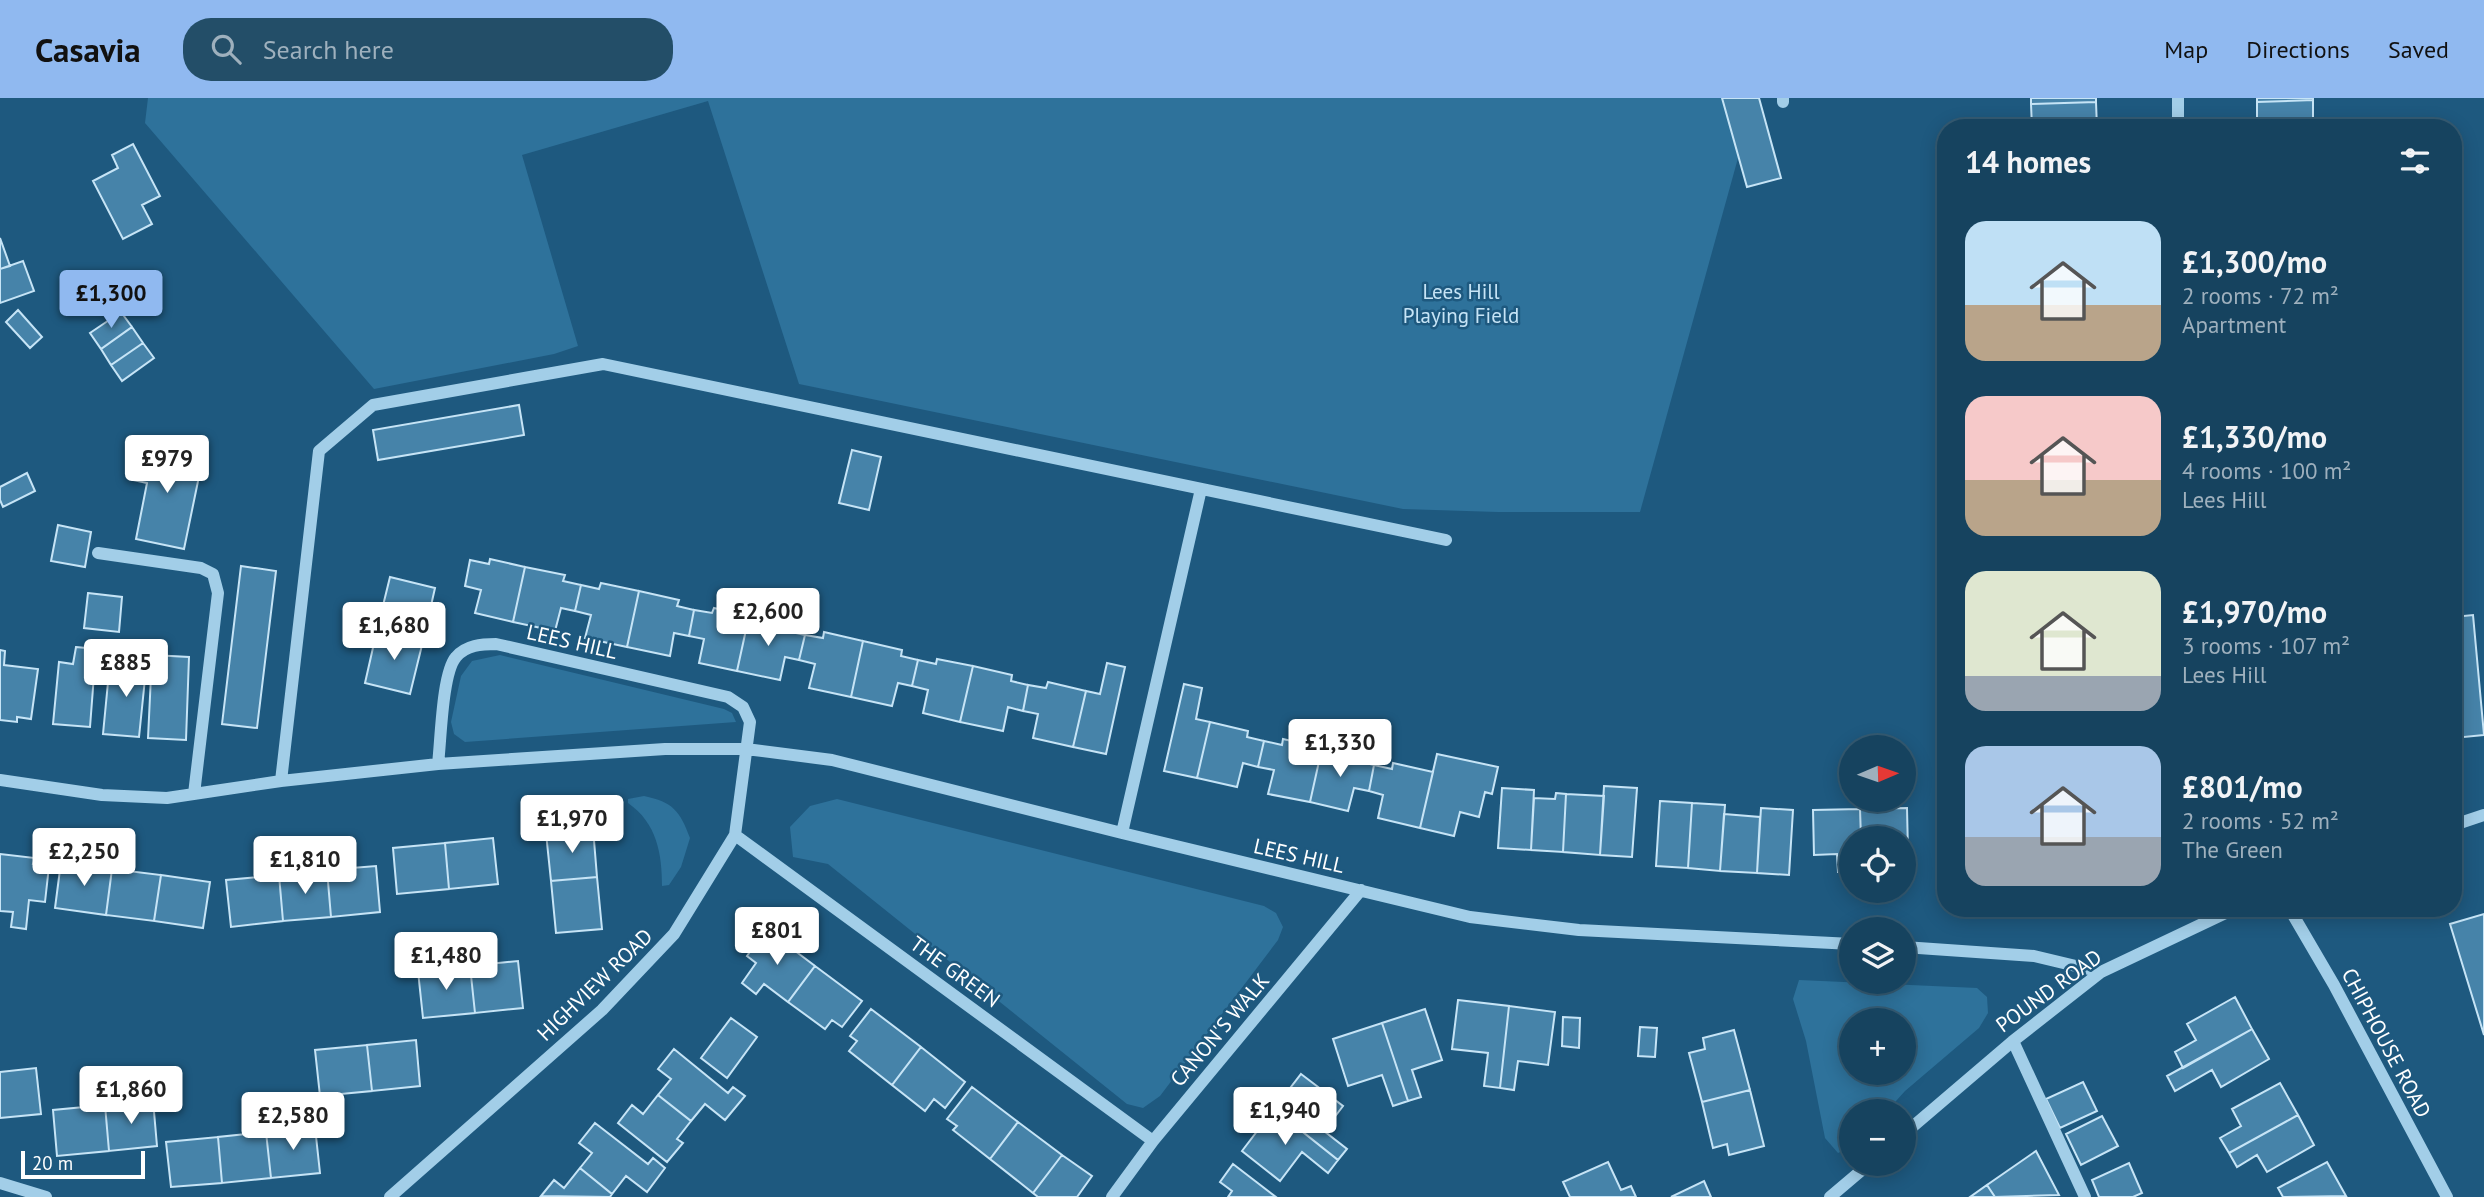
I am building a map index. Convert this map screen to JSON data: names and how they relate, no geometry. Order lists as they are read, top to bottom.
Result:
{
  "streets": {
    "street": [
      "LEES HILL",
      "THE GREEN",
      "HIGHVIEW ROAD",
      "POUND ROAD",
      "CANON'S WALK",
      "CHIPHOUSE ROAD"
    ]
  },
  "crossings": [
    ["LEES HILL", "HIGHVIEW ROAD"],
    ["LEES HILL", "CANON'S WALK"],
    ["THE GREEN", "HIGHVIEW ROAD"],
    ["THE GREEN", "CANON'S WALK"]
  ],
  "parks": ["Lees Hill Playing Field"],
  "scale_bar": "20 m",
  "north": "right",
  "page": {
    "header": "Casavia",
    "search": "Search here",
    "nav": ["Map", "Directions", "Saved"],
    "heading": "14 homes",
    "list": [
      {
        "name": "£1,300/mo",
        "note": "2 rooms · 72 m² · Apartment"
      },
      {
        "name": "£1,330/mo",
        "note": "4 rooms · 100 m² · Lees Hill"
      },
      {
        "name": "£1,970/mo",
        "note": "3 rooms · 107 m² · Lees Hill"
      },
      {
        "name": "£801/mo",
        "note": "2 rooms · 52 m² · The Green"
      }
    ],
    "price": [
      "£1,300",
      "£979",
      "£2,600",
      "£1,680",
      "£885",
      "£1,330",
      "£1,970",
      "£2,250",
      "£1,810",
      "£801",
      "£1,480",
      "£1,860",
      "£1,940",
      "£2,580"
    ],
    "map_buttons": ["+", "−"],
    "scale": "20 m"
  }
}
